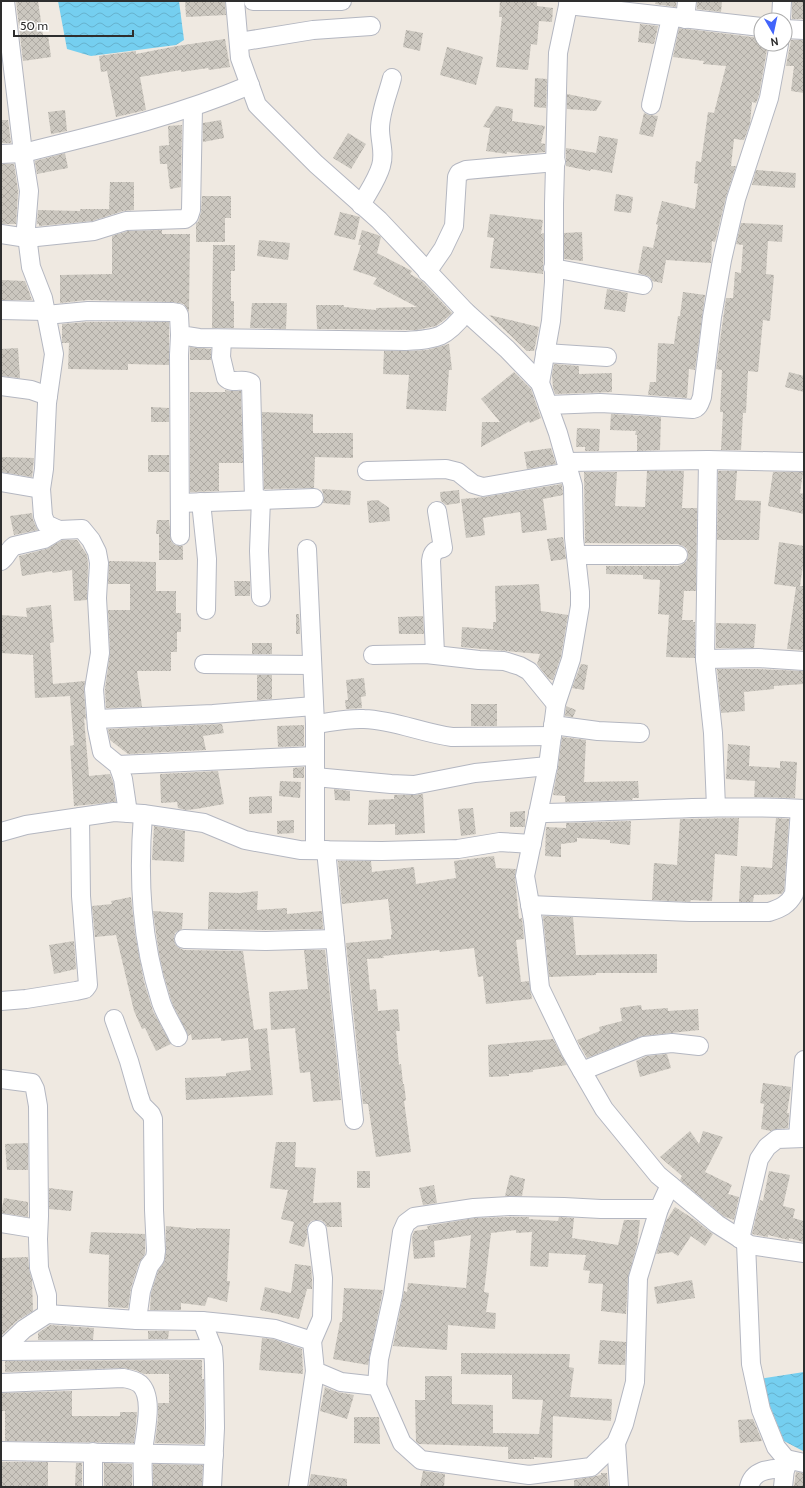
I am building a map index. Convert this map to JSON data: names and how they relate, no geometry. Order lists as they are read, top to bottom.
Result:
{
  "scale_bar": "50 m",
  "north": "bottom"
}
